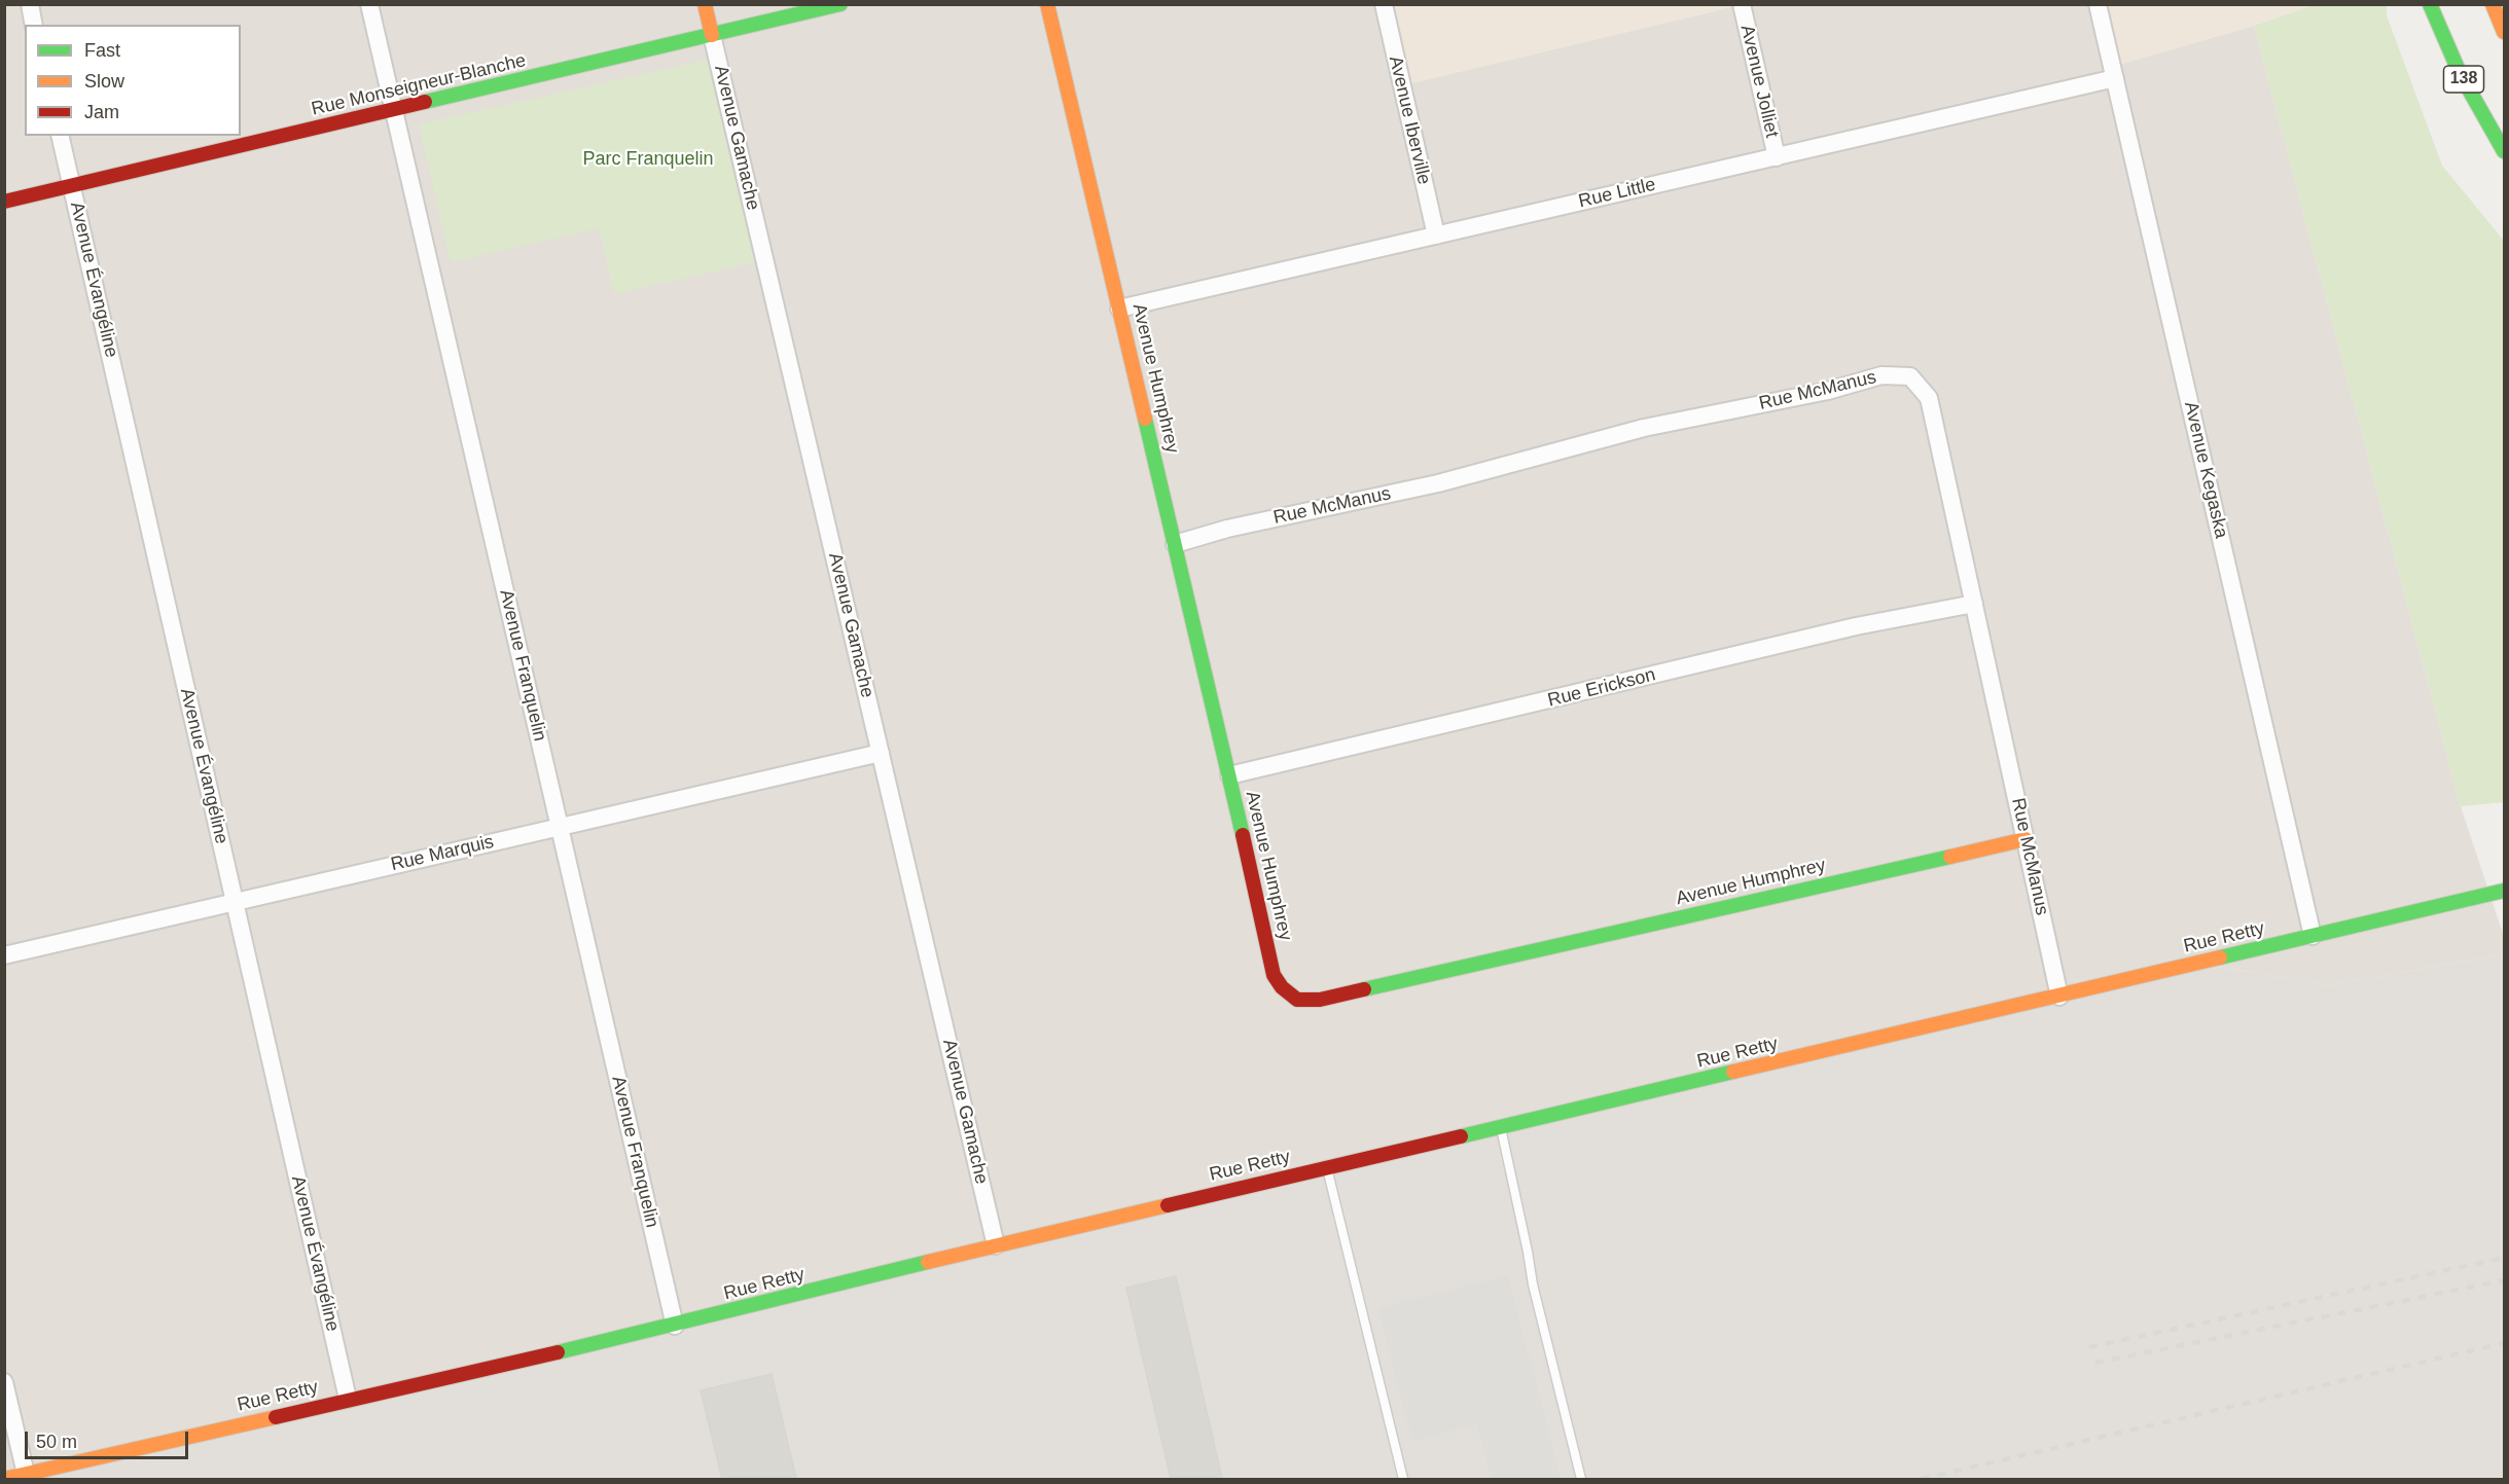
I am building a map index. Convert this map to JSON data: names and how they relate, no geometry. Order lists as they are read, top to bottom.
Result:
{
  "streets": {
    "street": [
      "138",
      "Avenue Jolliet",
      "Rue Monseigneur-Blanche",
      "Avenue Iberville",
      "Avenue Gamache",
      "Rue Little",
      "Avenue Évangéline",
      "Avenue Humphrey",
      "Rue McManus",
      "Avenue Kegaska",
      "Avenue Franquelin",
      "Rue Erickson",
      "Rue Marquis",
      "Rue Retty"
    ]
  },
  "crossings": [
    ["Avenue Jolliet", "Rue Little"],
    ["Rue Monseigneur-Blanche", "Avenue Gamache"],
    ["Rue Monseigneur-Blanche", "Avenue Évangéline"],
    ["Rue Monseigneur-Blanche", "Avenue Franquelin"],
    ["Avenue Iberville", "Rue Little"],
    ["Avenue Gamache", "Rue Marquis"],
    ["Avenue Gamache", "Rue Retty"],
    ["Rue Little", "Avenue Humphrey"],
    ["Rue Little", "Avenue Kegaska"],
    ["Avenue Évangéline", "Rue Marquis"],
    ["Avenue Évangéline", "Rue Retty"],
    ["Avenue Humphrey", "Rue McManus"],
    ["Avenue Humphrey", "Rue Erickson"],
    ["Rue McManus", "Rue Erickson"],
    ["Rue McManus", "Rue Retty"],
    ["Avenue Kegaska", "Rue Retty"],
    ["Avenue Franquelin", "Rue Marquis"],
    ["Avenue Franquelin", "Rue Retty"]
  ],
  "parks": ["Parc Franquelin"],
  "legend": ["Fast", "Slow", "Jam"],
  "scale_bar": "50 m"
}
